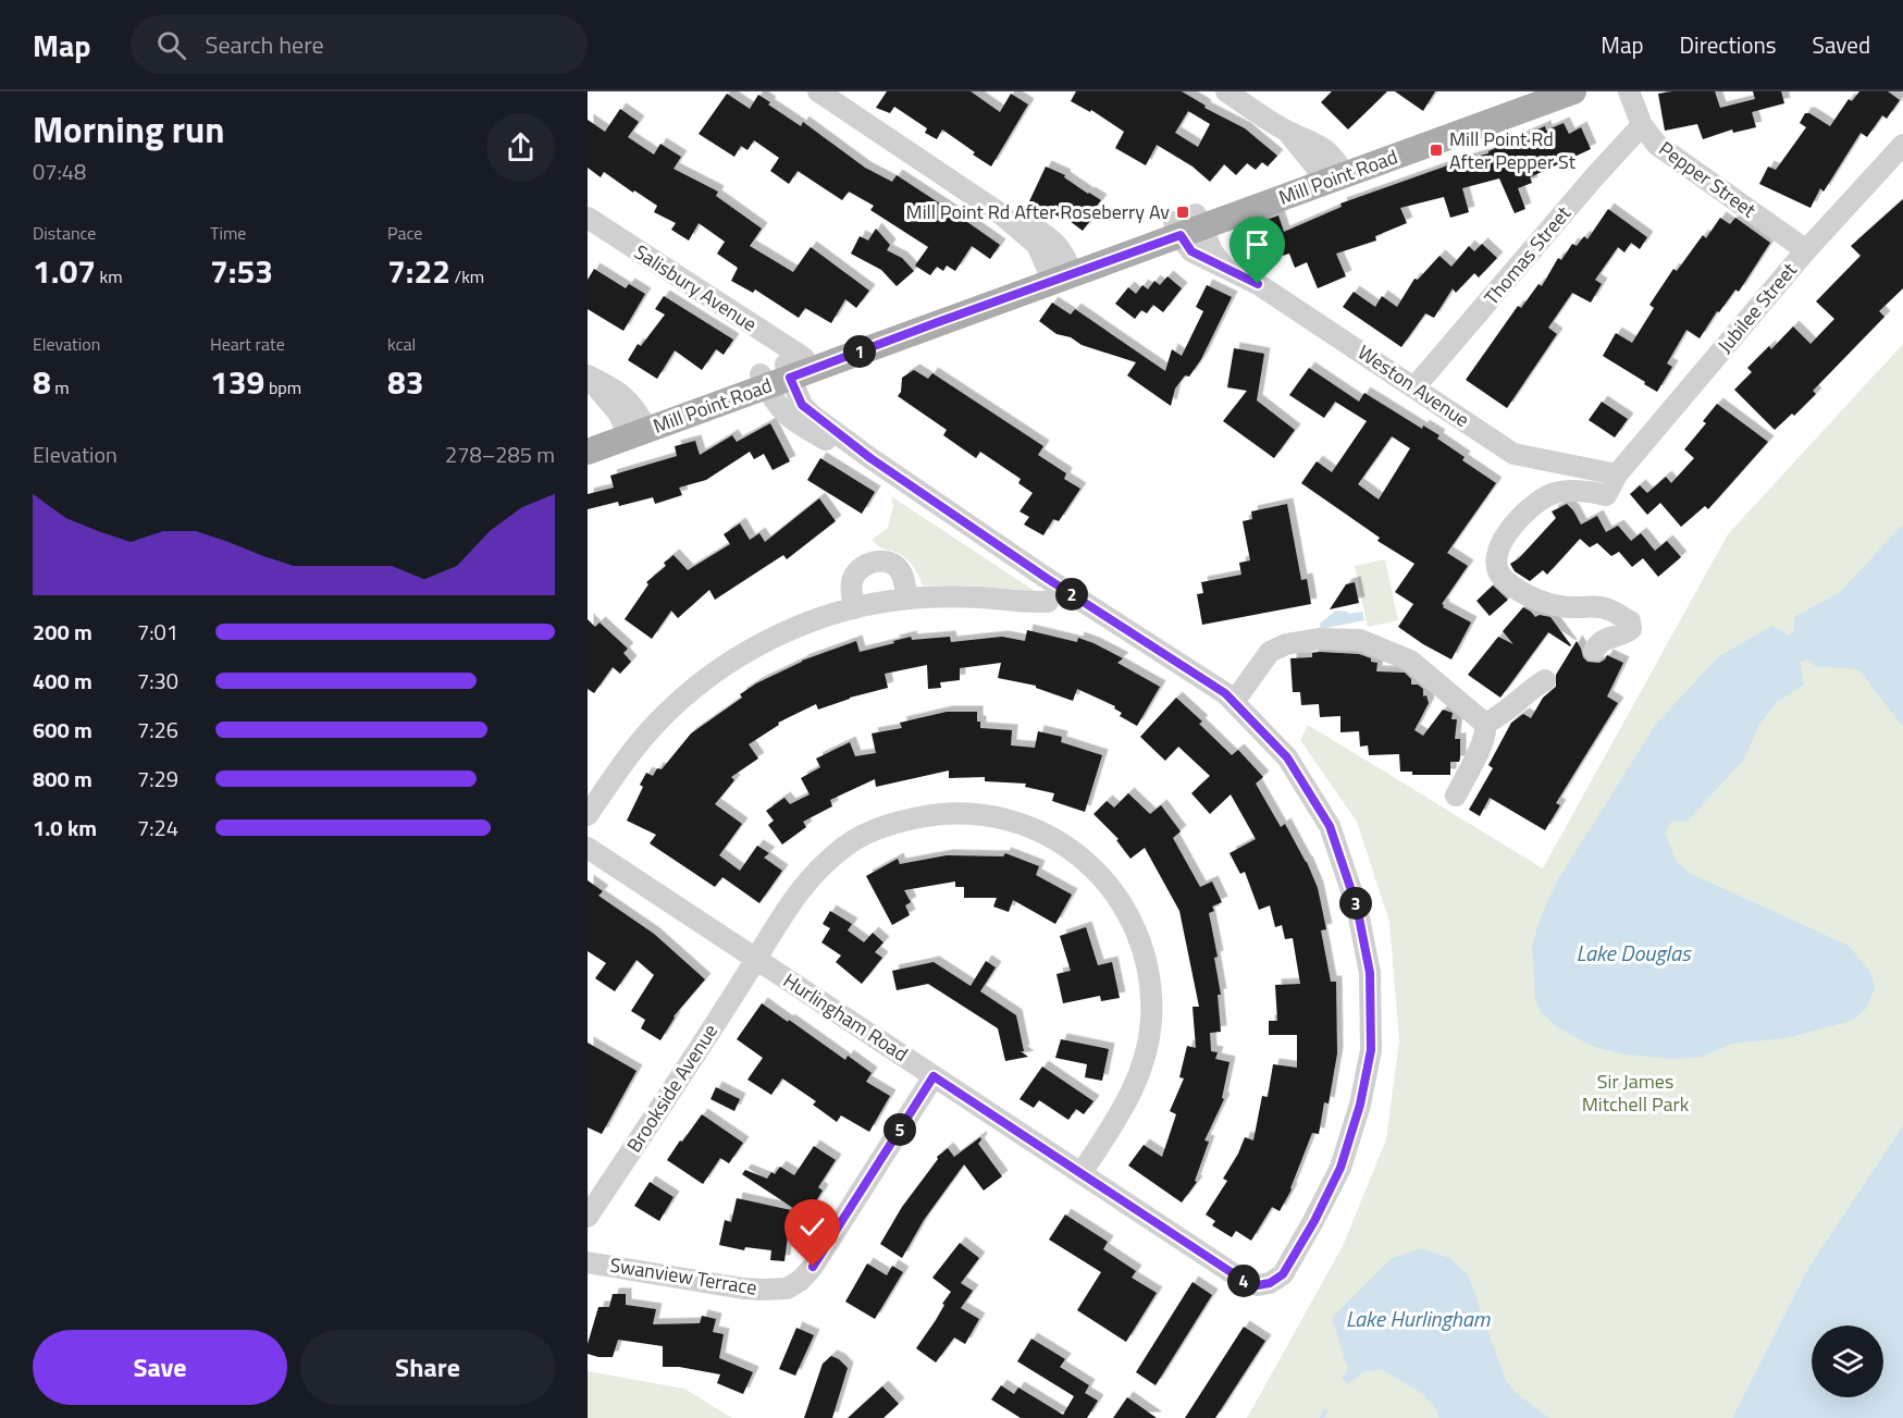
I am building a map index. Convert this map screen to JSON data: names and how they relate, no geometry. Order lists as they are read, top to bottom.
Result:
{
  "streets": {
    "main road": ["Mill Point Road"],
    "street": [
      "Pepper Street",
      "Thomas Street",
      "Salisbury Avenue",
      "Jubilee Street",
      "Weston Avenue",
      "Hurlingham Road",
      "Brookside Avenue",
      "Swanview Terrace"
    ]
  },
  "crossings": [
    ["Mill Point Road", "Salisbury Avenue"],
    ["Mill Point Road", "Weston Avenue"],
    ["Pepper Street", "Thomas Street"],
    ["Pepper Street", "Jubilee Street"],
    ["Thomas Street", "Weston Avenue"],
    ["Jubilee Street", "Weston Avenue"],
    ["Hurlingham Road", "Brookside Avenue"],
    ["Hurlingham Road", "Swanview Terrace"]
  ],
  "water": ["Lake Douglas", "Lake Hurlingham"],
  "parks": ["Sir James Mitchell Park"],
  "places": {
    "transit": ["Mill Point Rd After Pepper St", "Mill Point Rd After Roseberry Av"]
  },
  "page": {
    "header": "Map",
    "search": "Search here",
    "nav": ["Map", "Directions", "Saved"],
    "heading": ["Morning run", "07:48"],
    "stats": [
      ["Distance", "1.07 km"],
      ["Time", "7:53"],
      ["Pace", "7:22 /km"],
      ["Elevation", "8 m"],
      ["Heart rate", "139 bpm"],
      ["kcal", "83"]
    ],
    "pins": [
      "1",
      "2",
      "3",
      "5",
      "4"
    ],
    "chart": ["Elevation", "278–285 m"],
    "list": [
      {
        "name": "200 m",
        "note": "7:01"
      },
      {
        "name": "400 m",
        "note": "7:30"
      },
      {
        "name": "600 m",
        "note": "7:26"
      },
      {
        "name": "800 m",
        "note": "7:29"
      },
      {
        "name": "1.0 km",
        "note": "7:24"
      }
    ],
    "buttons": ["Save", "Share"]
  }
}
